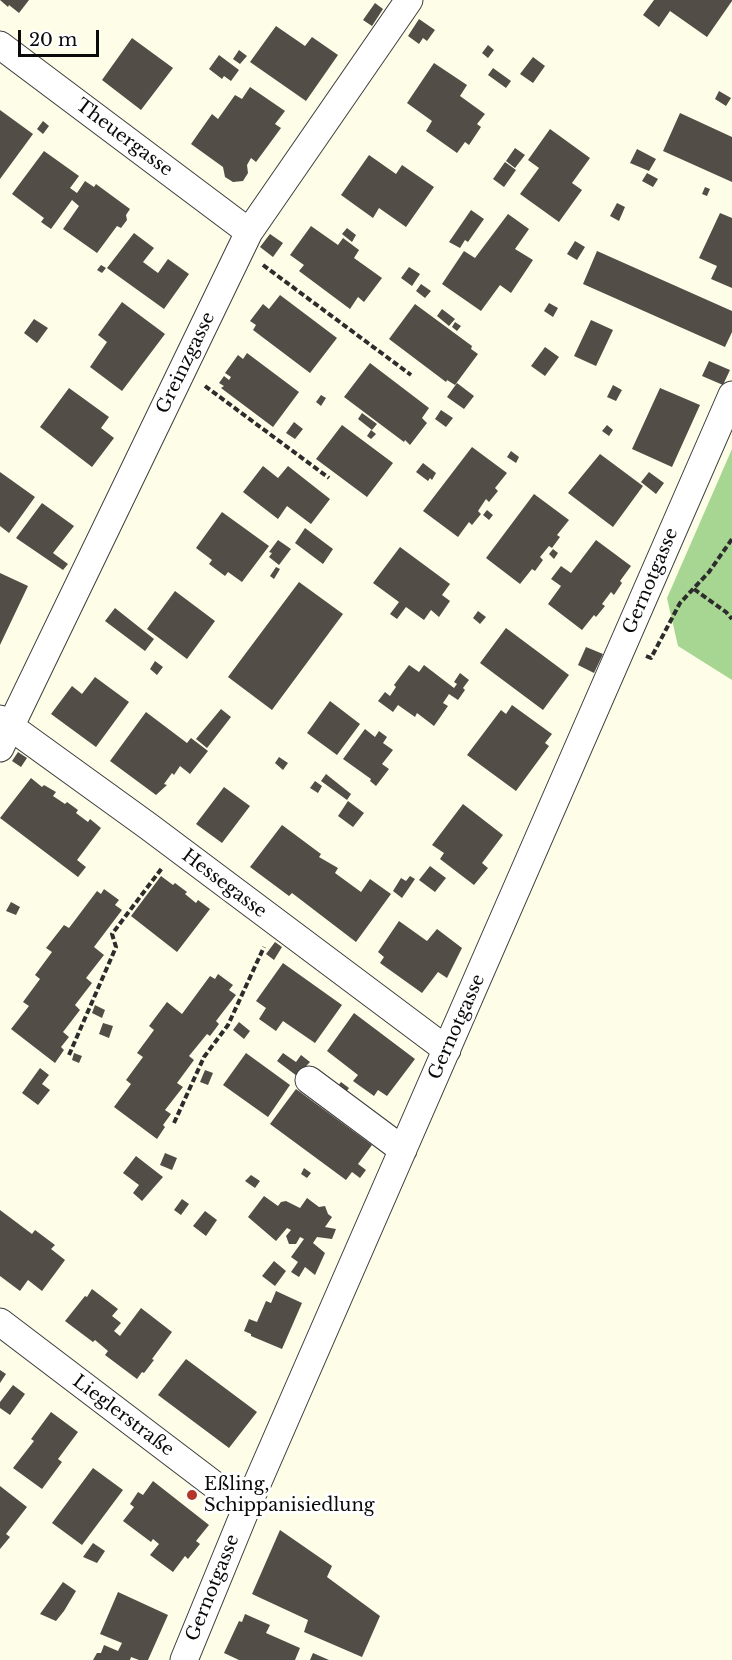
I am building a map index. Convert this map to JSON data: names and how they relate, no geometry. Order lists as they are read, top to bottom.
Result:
{
  "streets": {
    "street": [
      "Theuergasse",
      "Greinzgasse",
      "Gernotgasse",
      "Hessegasse",
      "Lieglerstraße"
    ]
  },
  "crossings": [
    ["Theuergasse", "Greinzgasse"],
    ["Greinzgasse", "Hessegasse"],
    ["Gernotgasse", "Hessegasse"],
    ["Gernotgasse", "Lieglerstraße"]
  ],
  "places": ["Eßling, Schippanisiedlung"],
  "scale_bar": "20 m"
}
